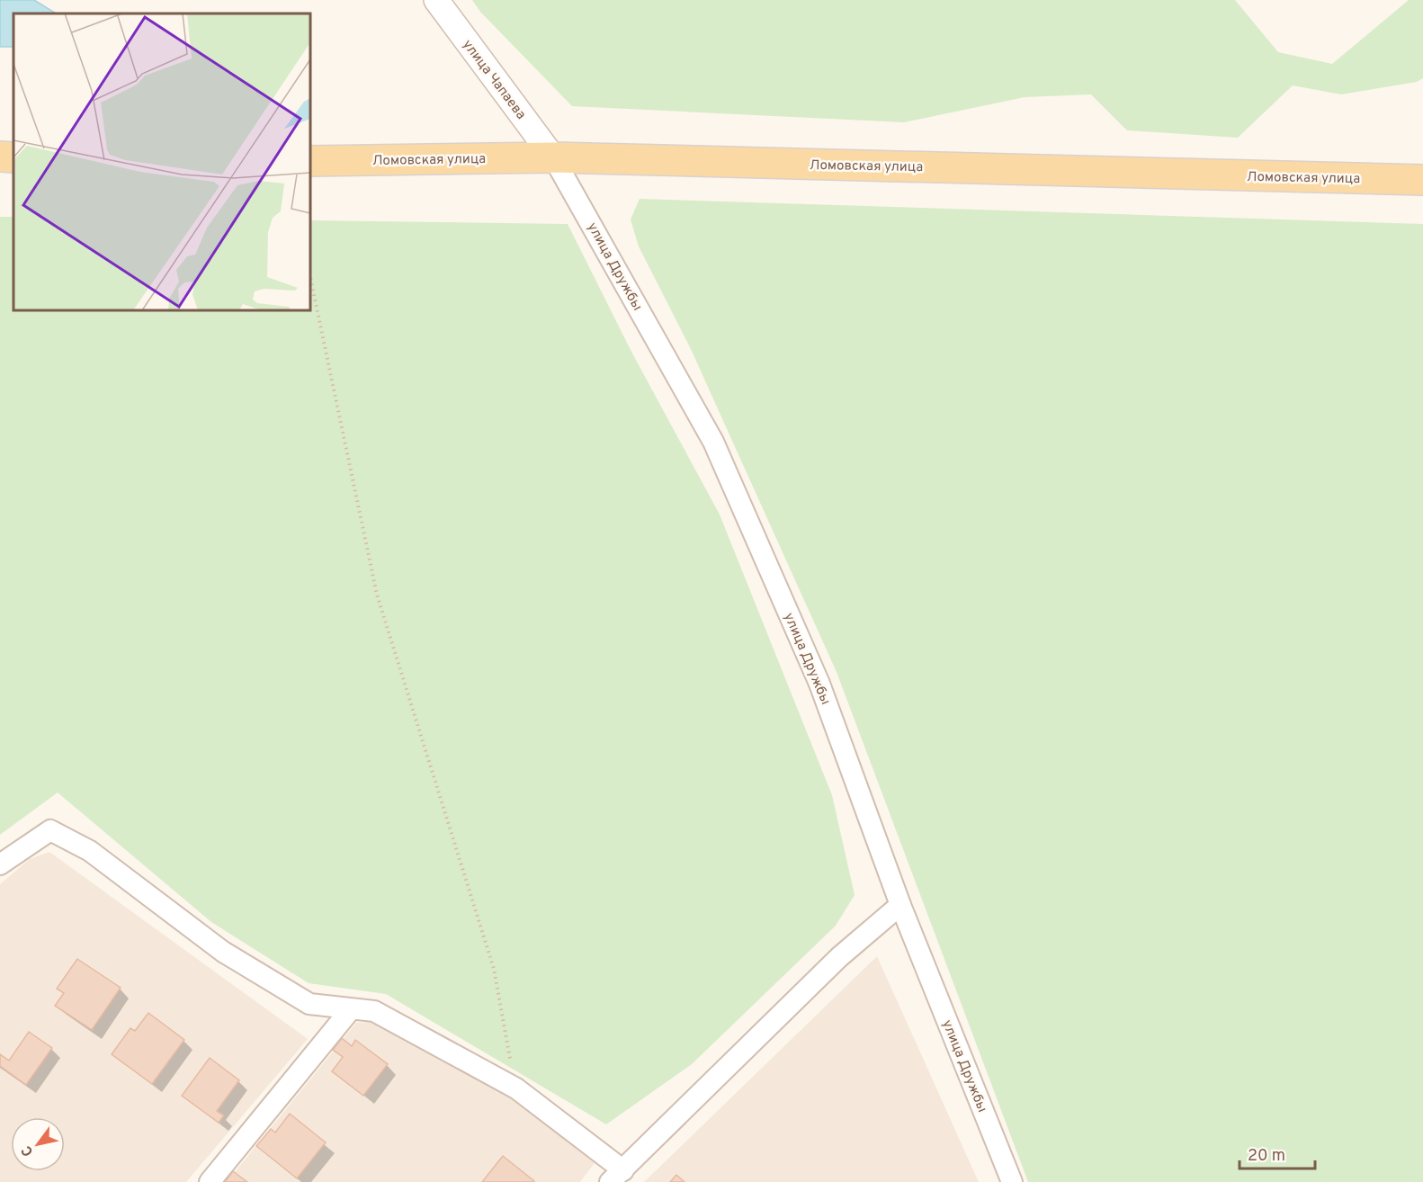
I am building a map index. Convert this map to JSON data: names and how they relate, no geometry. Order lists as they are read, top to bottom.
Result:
{
  "streets": {
    "main road": ["Ломовская улица"],
    "street": ["улица Чапаева", "улица Дружбы"]
  },
  "crossings": [
    ["улица Чапаева", "Ломовская улица"],
    ["улица Чапаева", "улица Дружбы"],
    ["Ломовская улица", "улица Дружбы"]
  ],
  "scale_bar": "20 m",
  "north": "bottom left"
}
